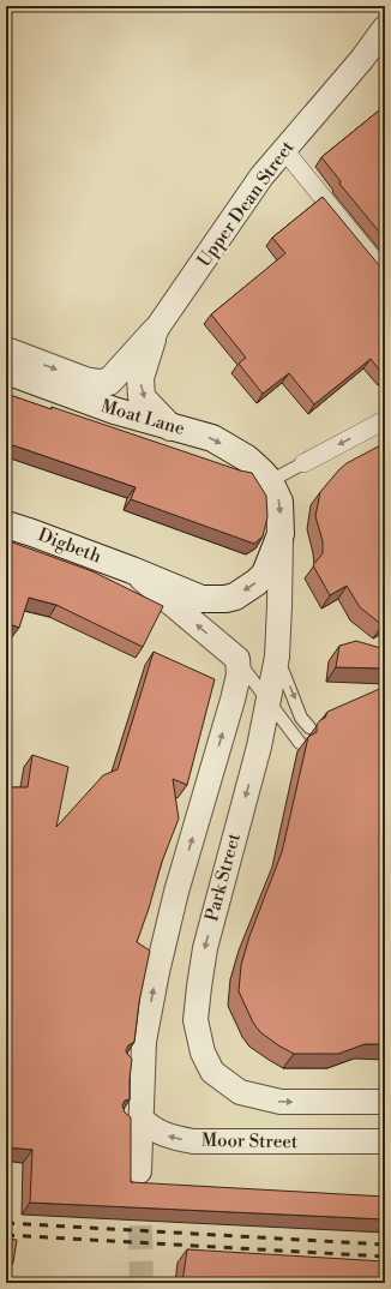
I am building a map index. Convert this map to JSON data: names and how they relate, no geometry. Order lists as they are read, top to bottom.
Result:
{
  "streets": {
    "main road": ["Moat Lane", "Digbeth"],
    "street": ["Upper Dean Street", "Park Street", "Moor Street"]
  },
  "crossings": [
    ["Digbeth", "Park Street"]
  ],
  "one_way": ["Moat Lane", "Digbeth", "Moor Street"]
}
